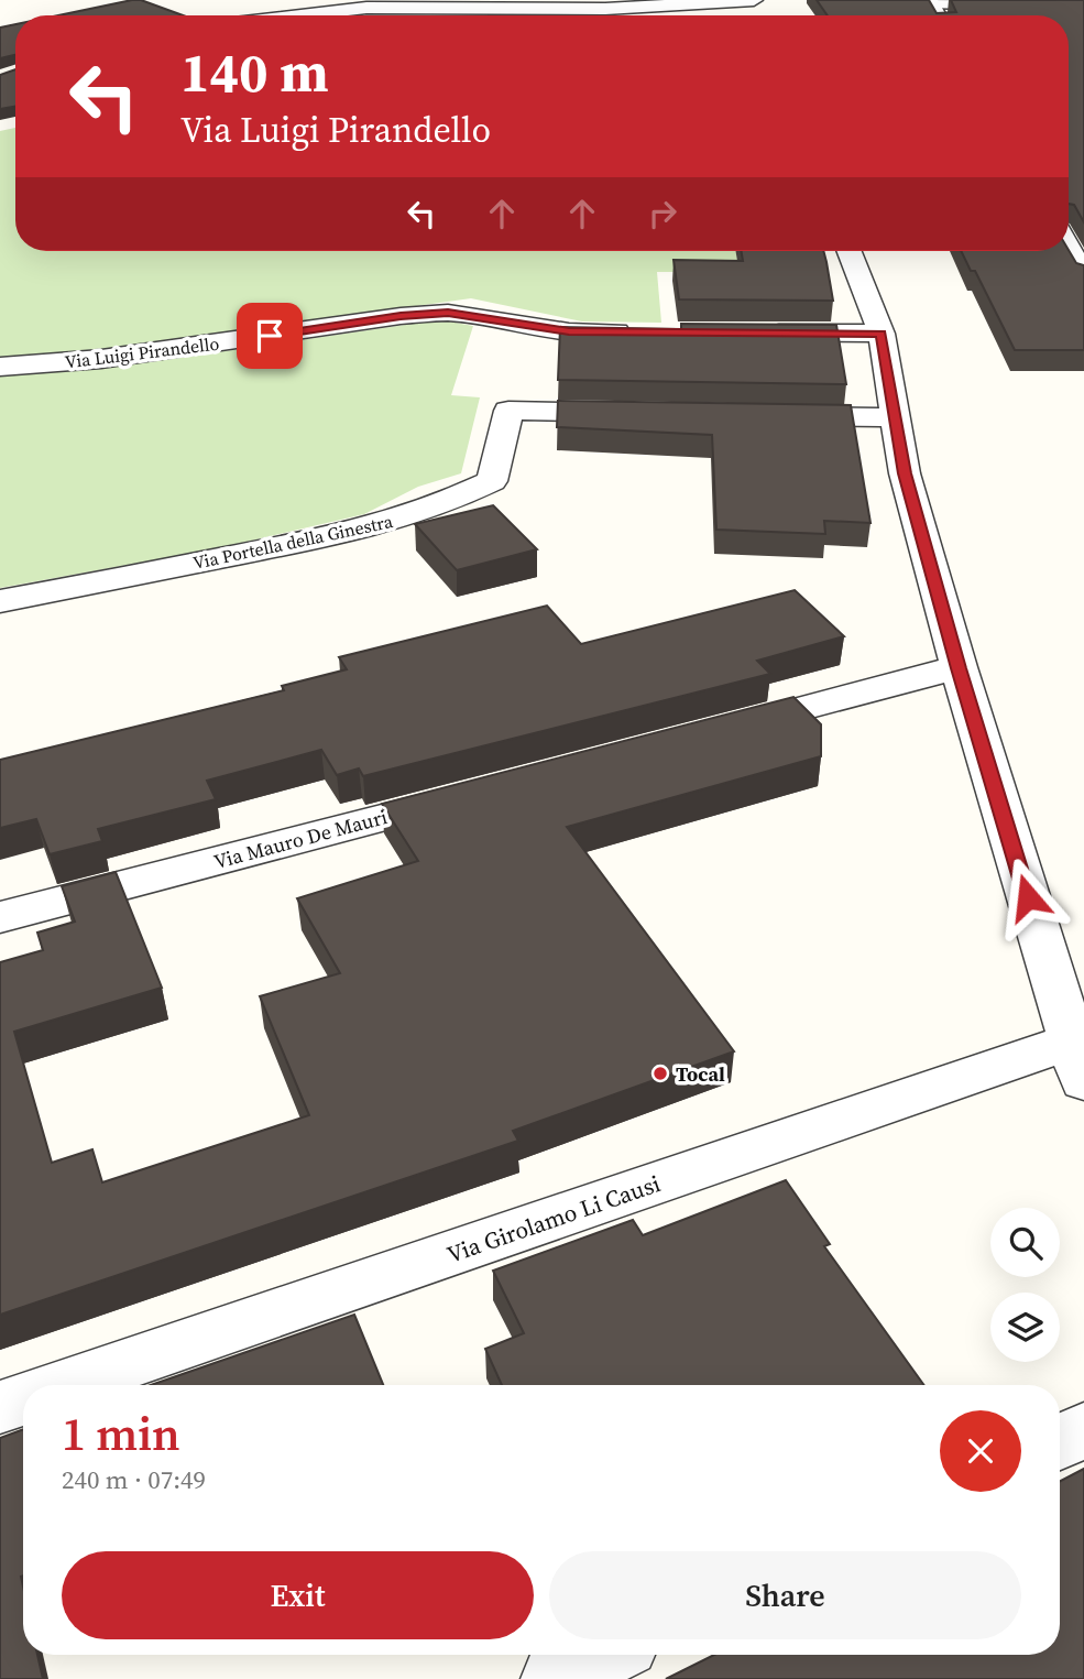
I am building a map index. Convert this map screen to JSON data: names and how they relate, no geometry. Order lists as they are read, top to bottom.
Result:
{
  "streets": {
    "street": [
      "Via Luigi Pirandello",
      "Via Portella della Ginestra",
      "Via Mauro De Mauri",
      "Via Girolamo Li Causi"
    ]
  },
  "places": ["Tocal"],
  "page": {
    "turn": ["140 m", "Via Luigi Pirandello"],
    "heading": ["1 min", "240 m · 07:49"],
    "buttons": ["Exit", "Share"]
  }
}
